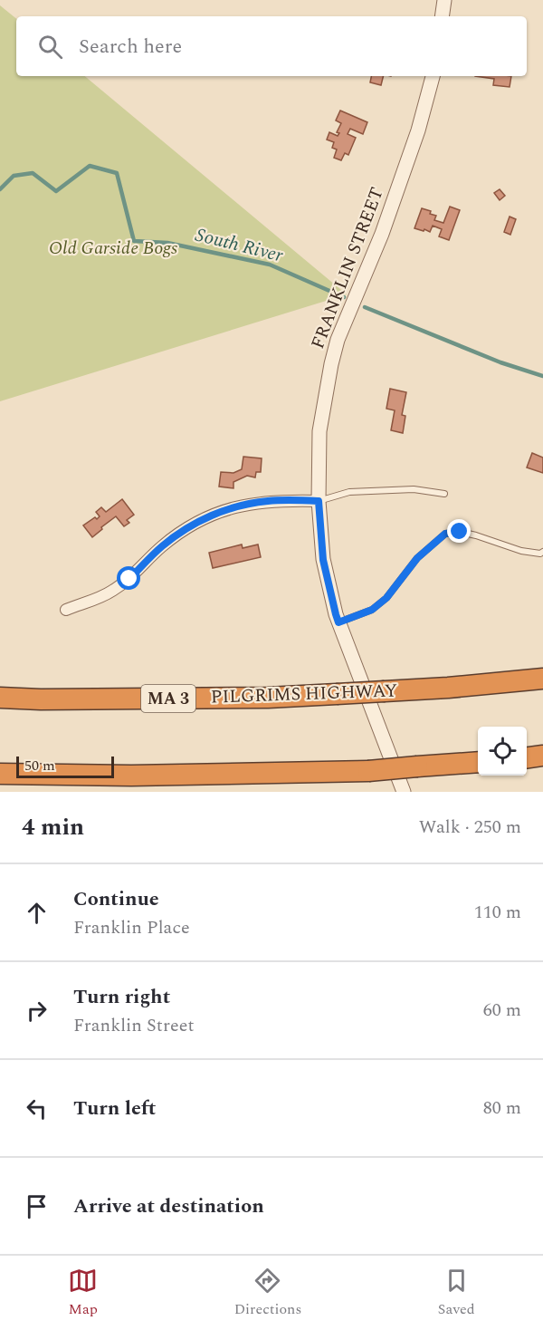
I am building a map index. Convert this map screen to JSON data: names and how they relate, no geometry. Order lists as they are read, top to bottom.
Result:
{
  "streets": {
    "highway": ["PILGRIMS HIGHWAY", "MA 3"],
    "street": ["FRANKLIN STREET"]
  },
  "water": ["South River"],
  "parks": ["Old Garside Bogs"],
  "scale_bar": "50 m",
  "page": {
    "search": "Search here",
    "scale": "50 m",
    "heading": ["4 min", "Walk · 250 m"],
    "list": [
      ["Continue", "Franklin Place", "110 m"],
      ["Turn right", "Franklin Street", "60 m"],
      ["Turn left", "80 m"],
      "Arrive at destination"
    ],
    "nav": ["Map", "Directions", "Saved"]
  }
}
